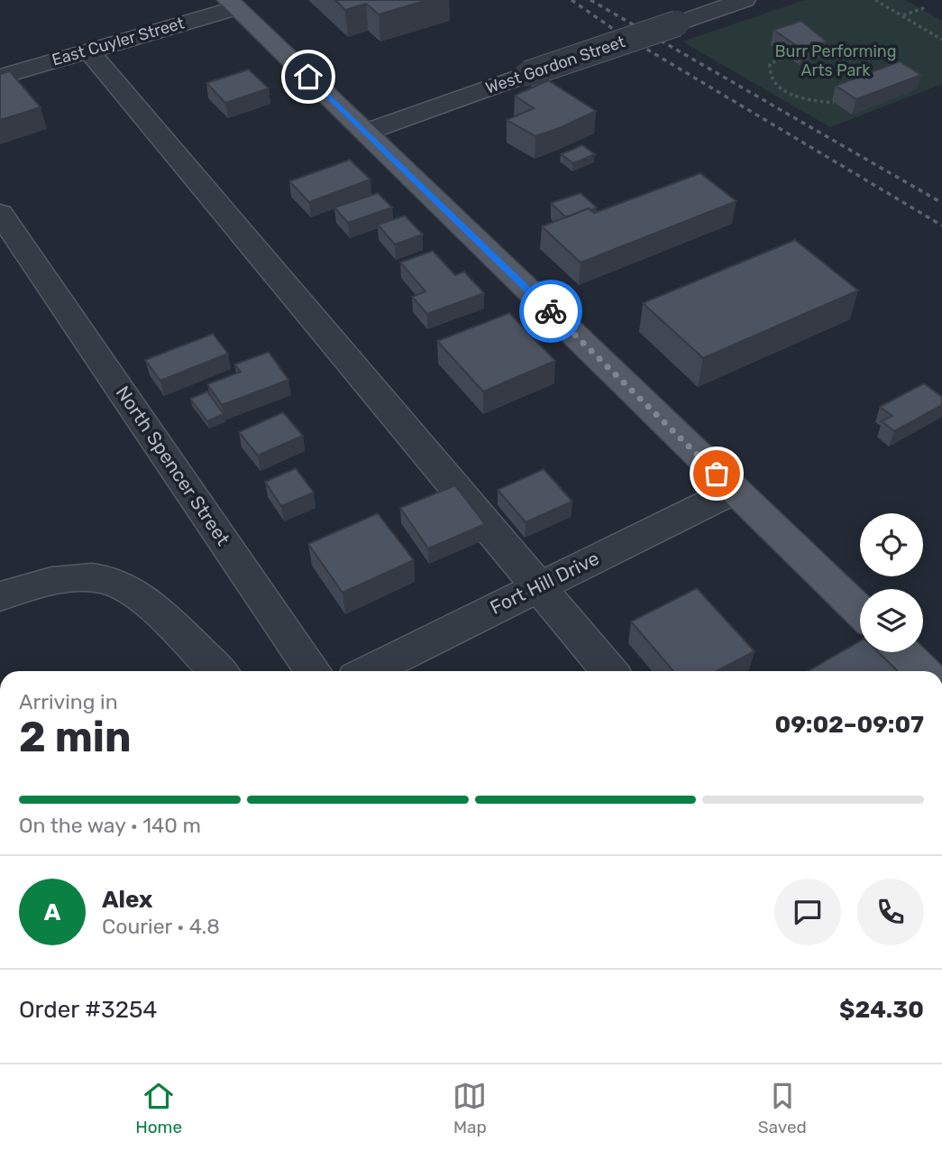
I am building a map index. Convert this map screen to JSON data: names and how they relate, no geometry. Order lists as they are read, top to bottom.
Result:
{
  "streets": {
    "street": [
      "East Cuyler Street",
      "West Gordon Street",
      "North Spencer Street",
      "Fort Hill Drive"
    ]
  },
  "parks": ["Burr Performing Arts Park"],
  "page": {
    "heading": ["2 min", "Arriving in", "09:02–09:07"],
    "panel": [
      "Alex",
      "Courier · 4.8",
      "Order #3254",
      "$24.30"
    ],
    "bar": "On the way · 140 m",
    "round": "A",
    "tabs": ["Home", "Map", "Saved"]
  }
}
